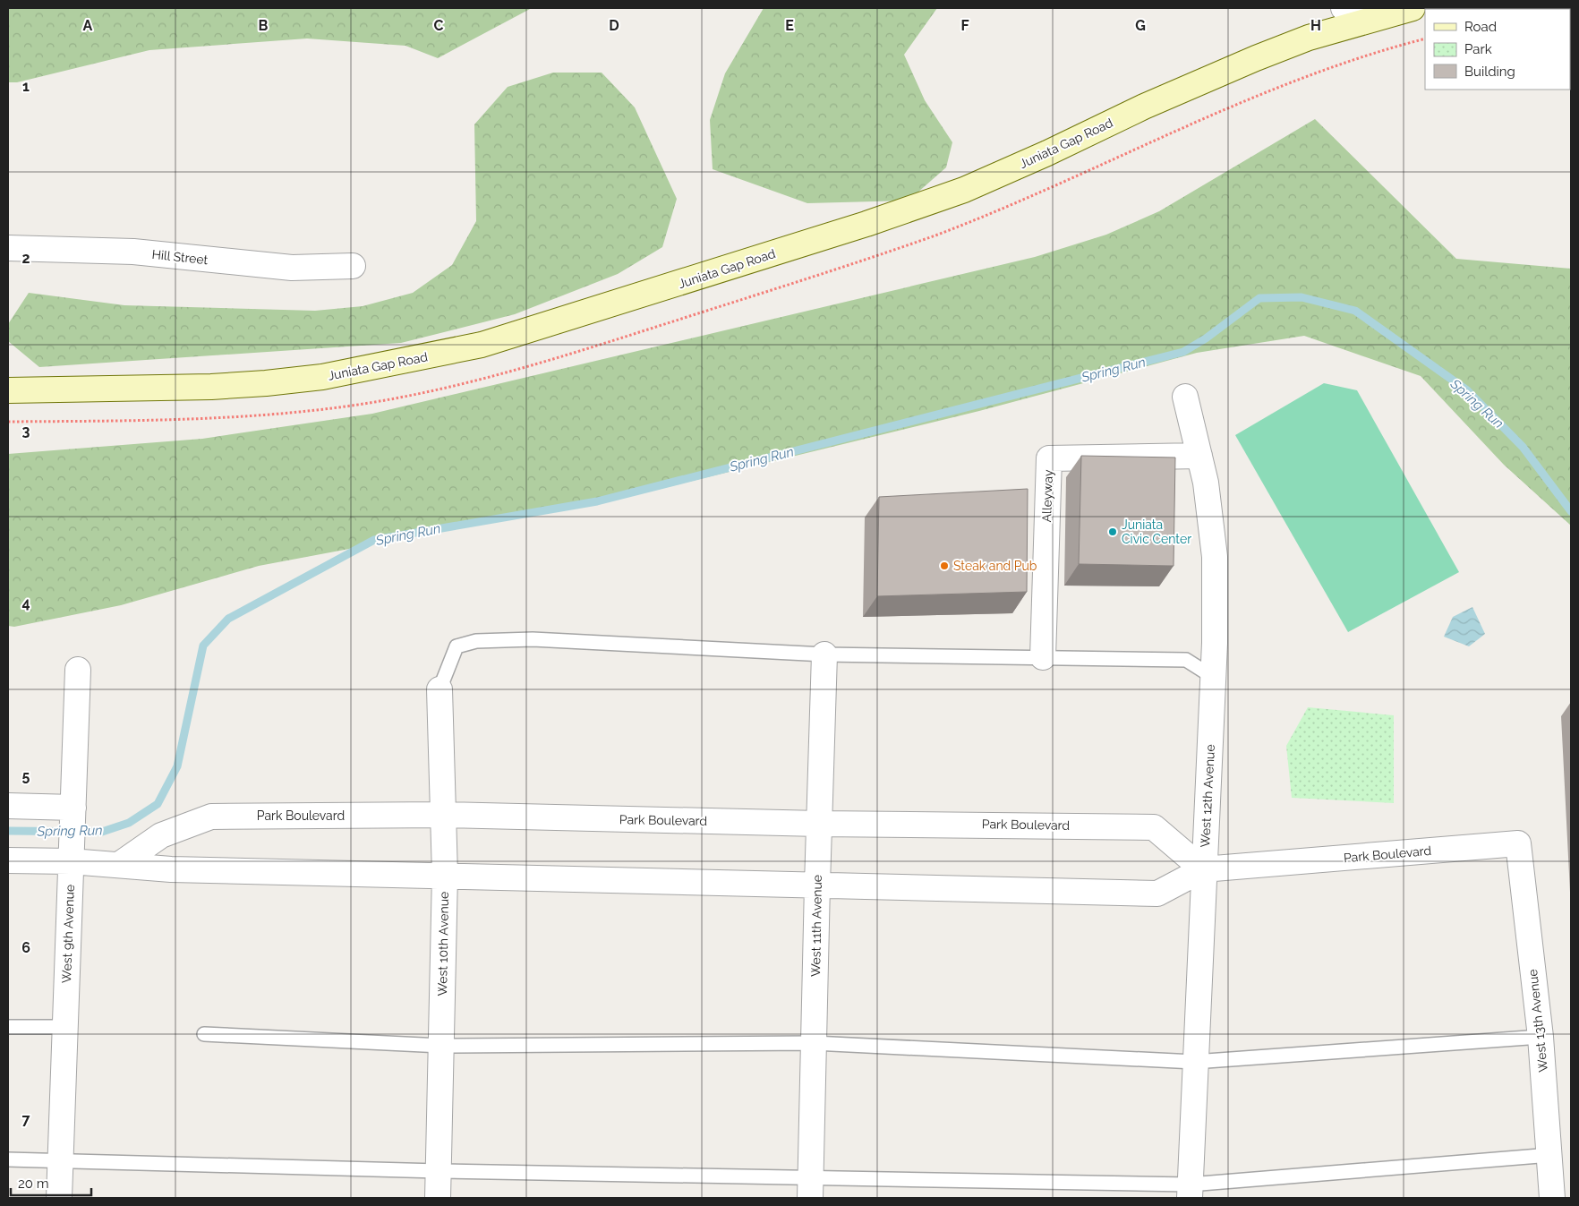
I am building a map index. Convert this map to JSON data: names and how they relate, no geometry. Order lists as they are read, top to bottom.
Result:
{
  "streets": {
    "main road": ["Juniata Gap Road"],
    "street": [
      "Hill Street",
      "Alleyway",
      "West 12th Avenue",
      "Park Boulevard",
      "West 11th Avenue",
      "West 9th Avenue",
      "West 10th Avenue",
      "West 13th Avenue"
    ]
  },
  "crossings": [
    ["Alleyway", "West 12th Avenue"],
    ["West 12th Avenue", "Park Boulevard"],
    ["Park Boulevard", "West 11th Avenue"],
    ["Park Boulevard", "West 9th Avenue"],
    ["Park Boulevard", "West 10th Avenue"],
    ["Park Boulevard", "West 13th Avenue"]
  ],
  "water": ["Spring Run"],
  "places": ["Juniata Civic Center", "Steak and Pub"],
  "legend": ["Road", "Park", "Building"],
  "scale_bar": "20 m",
  "grid": {
    "columns": [
      "A",
      "B",
      "C",
      "D",
      "E",
      "F",
      "G",
      "H"
    ],
    "rows": [
      "1",
      "2",
      "3",
      "4",
      "5",
      "6",
      "7"
    ]
  }
}
